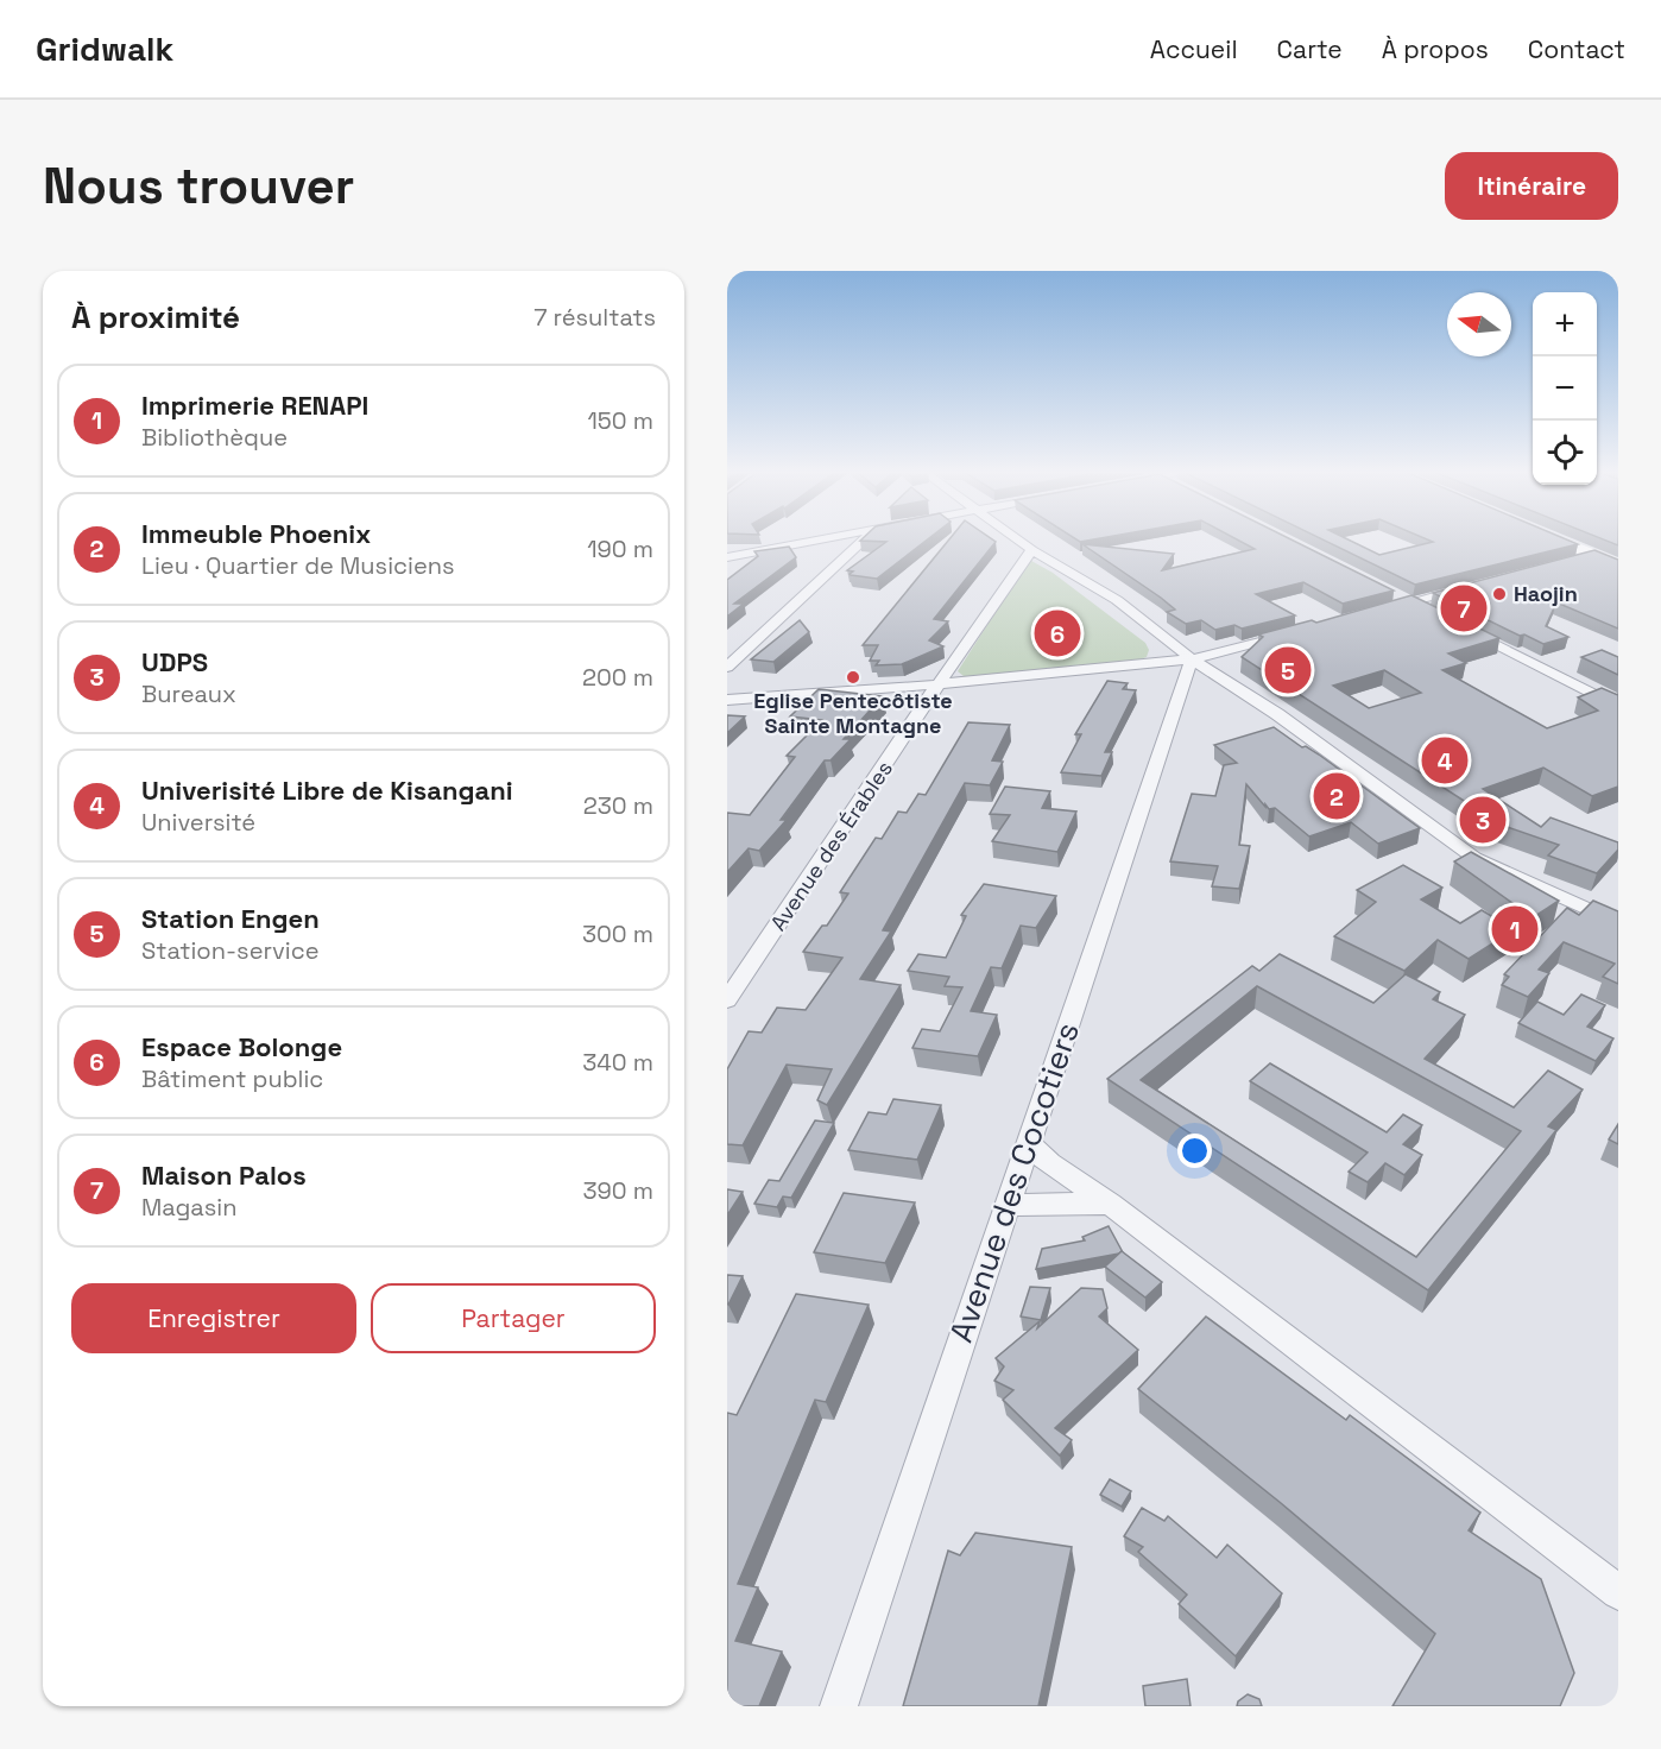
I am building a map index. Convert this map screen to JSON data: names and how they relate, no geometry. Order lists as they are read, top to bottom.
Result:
{
  "streets": {
    "street": ["Avenue des Érables", "Avenue des Cocotiers"]
  },
  "places": ["Haojin", "Eglise Pentecôtiste Sainte Montagne"],
  "north": "left",
  "page": {
    "header": "Gridwalk",
    "nav": [
      "Accueil",
      "Carte",
      "À propos",
      "Contact"
    ],
    "buttons": [
      "Itinéraire",
      ["Enregistrer", "Partager"]
    ],
    "title": "Nous trouver",
    "heading": ["À proximité", "7 résultats"],
    "map_buttons": ["+", "−"],
    "list": [
      {
        "mark": "1",
        "name": "Imprimerie RENAPI",
        "note": "Bibliothèque",
        "value": "150 m"
      },
      {
        "mark": "2",
        "name": "Immeuble Phoenix",
        "note": "Lieu · Quartier de Musiciens",
        "value": "190 m"
      },
      {
        "mark": "3",
        "name": "UDPS",
        "note": "Bureaux",
        "value": "200 m"
      },
      {
        "mark": "4",
        "name": "Univerisité Libre de Kisangani",
        "note": "Université",
        "value": "230 m"
      },
      {
        "mark": "5",
        "name": "Station Engen",
        "note": "Station-service",
        "value": "300 m"
      },
      {
        "mark": "6",
        "name": "Espace Bolonge",
        "note": "Bâtiment public",
        "value": "340 m"
      },
      {
        "mark": "7",
        "name": "Maison Palos",
        "note": "Magasin",
        "value": "390 m"
      }
    ],
    "pins": [
      "7",
      "6",
      "5",
      "4",
      "2",
      "3",
      "1"
    ]
  }
}
